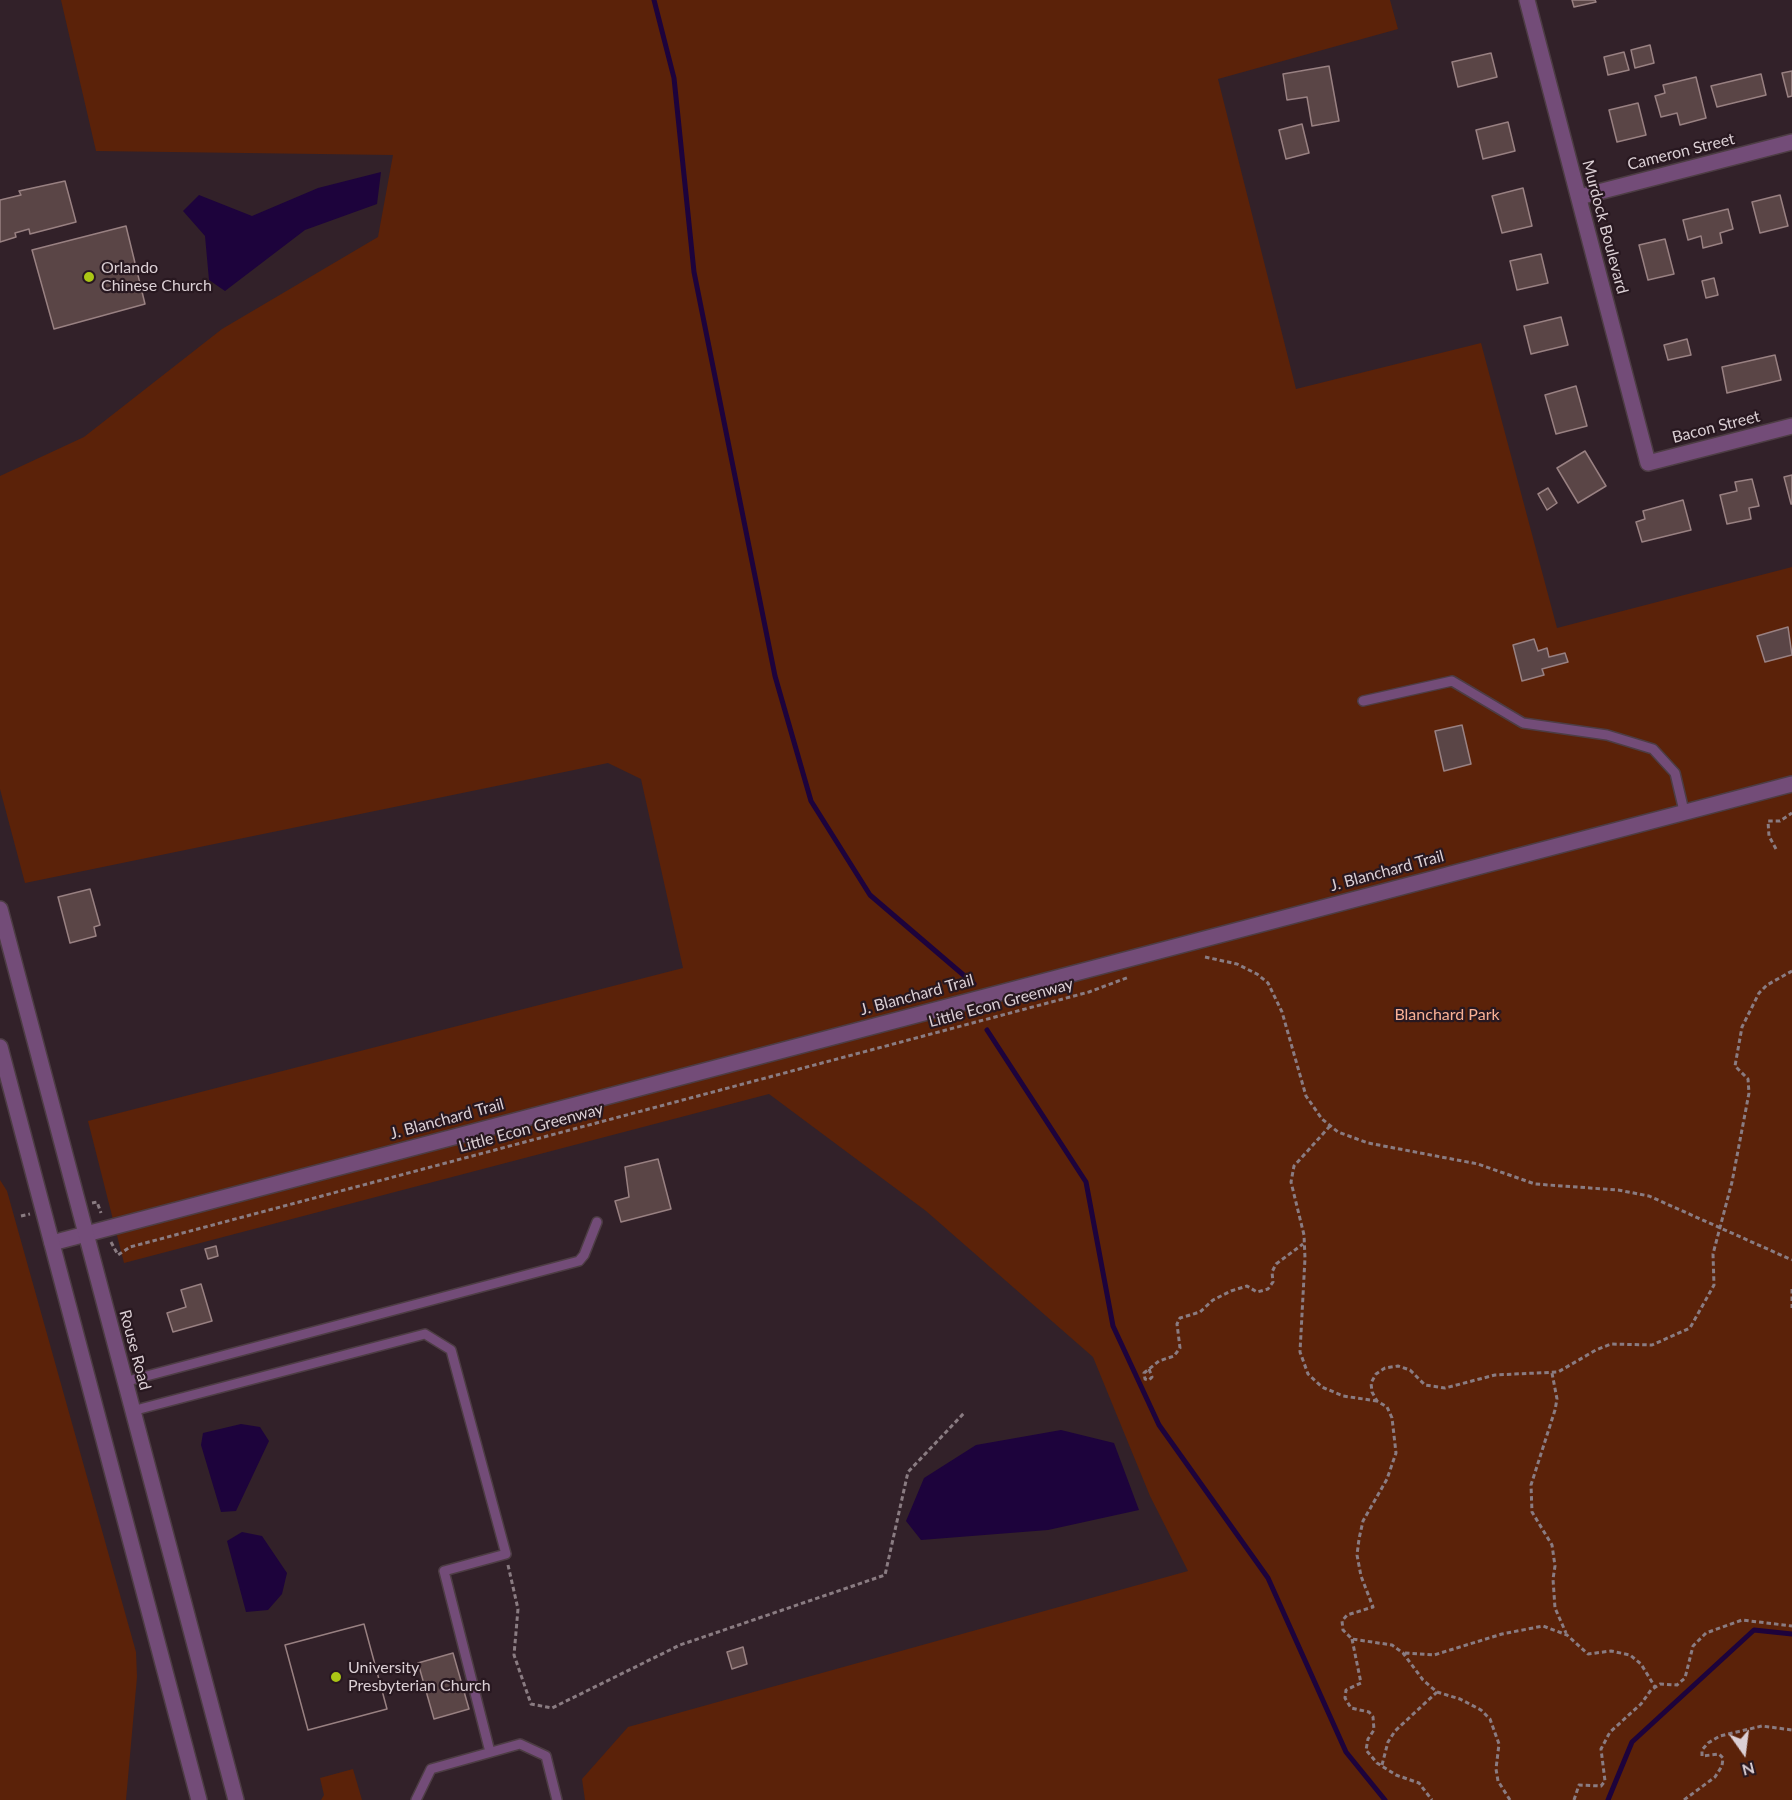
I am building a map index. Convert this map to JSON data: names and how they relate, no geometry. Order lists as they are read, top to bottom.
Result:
{
  "streets": {
    "street": [
      "Cameron Street",
      "Murdock Boulevard",
      "Bacon Street",
      "J. Blanchard Trail",
      "Rouse Road"
    ],
    "path": ["Little Econ Greenway"]
  },
  "crossings": [
    ["Cameron Street", "Murdock Boulevard"],
    ["Murdock Boulevard", "Bacon Street"],
    ["J. Blanchard Trail", "Rouse Road"]
  ],
  "parks": ["Blanchard Park"],
  "places": ["Orlando Chinese Church", "University Presbyterian Church"],
  "north": "bottom"
}
